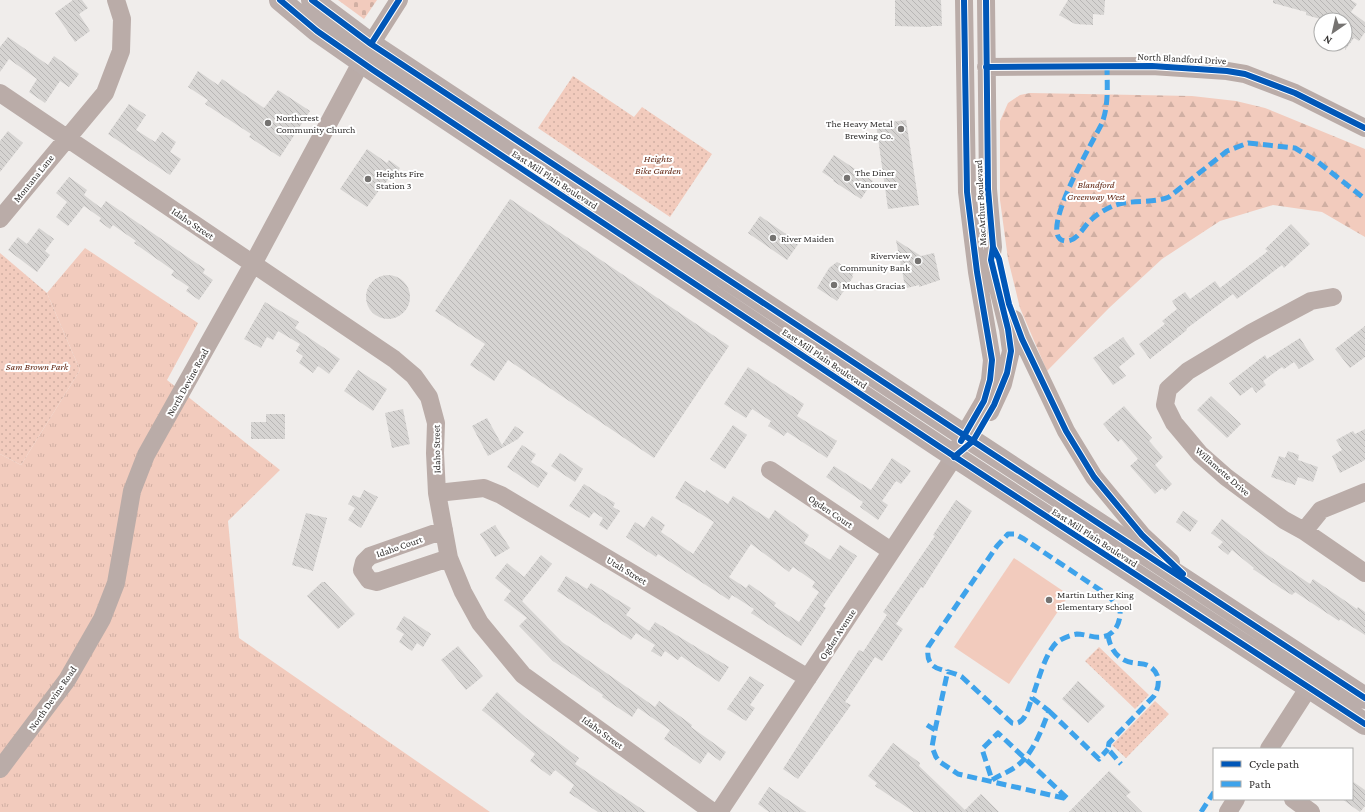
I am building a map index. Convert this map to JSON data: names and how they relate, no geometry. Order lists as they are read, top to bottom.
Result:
{
  "streets": {
    "main road": ["East Mill Plain Boulevard"],
    "street": [
      "North Blandford Drive",
      "Montana Lane",
      "MacArthur Boulevard",
      "Idaho Street",
      "North Devine Road",
      "Willamette Drive",
      "Ogden Court",
      "Idaho Court",
      "Utah Street",
      "Ogden Avenue"
    ]
  },
  "crossings": [
    ["North Blandford Drive", "MacArthur Boulevard"],
    ["Montana Lane", "Idaho Street"],
    ["East Mill Plain Boulevard", "MacArthur Boulevard"],
    ["East Mill Plain Boulevard", "North Devine Road"],
    ["East Mill Plain Boulevard", "Ogden Avenue"],
    ["MacArthur Boulevard", "Ogden Avenue"],
    ["Idaho Street", "North Devine Road"],
    ["Idaho Street", "Idaho Court"],
    ["Idaho Street", "Utah Street"],
    ["Ogden Court", "Ogden Avenue"],
    ["Utah Street", "Ogden Avenue"]
  ],
  "parks": ["Heights Bike Garden", "Blandford Greenway West", "Sam Brown Park"],
  "places": [
    "Northcrest Community Church",
    "The Heavy Metal Brewing Co.",
    "The Diner Vancouver",
    "Heights Fire Station 3",
    "River Maiden",
    "Riverview Community Bank",
    "Muchas Gracias",
    "Martin Luther King Elementary School"
  ],
  "legend": ["Cycle path", "Path"],
  "north": "bottom left"
}
